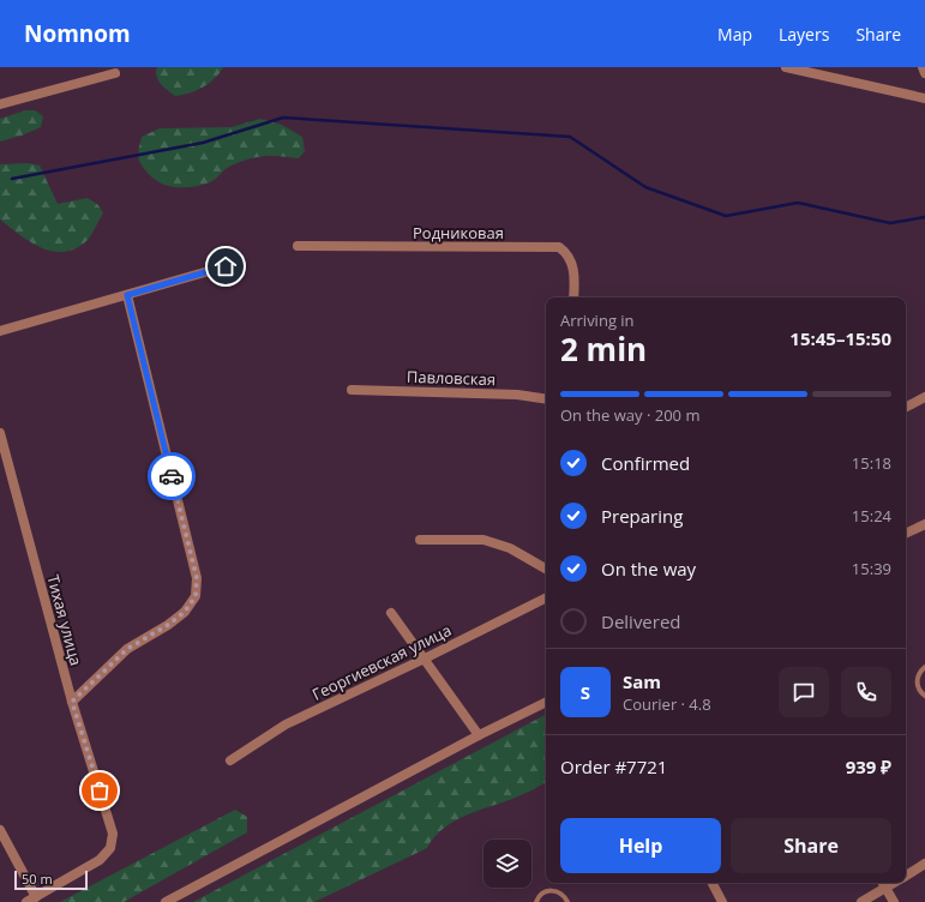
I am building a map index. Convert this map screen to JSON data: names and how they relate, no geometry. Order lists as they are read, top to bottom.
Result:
{
  "streets": {
    "street": [
      "Родниковая",
      "Павловская",
      "Тихая улица",
      "Георгиевская улица"
    ]
  },
  "scale_bar": "50 m",
  "page": {
    "header": "Nomnom",
    "nav": ["Map", "Layers", "Share"],
    "heading": ["2 min", "Arriving in", "15:45–15:50"],
    "panel": [
      "Sam",
      "Courier · 4.8",
      "Order #7721",
      "939 ₽"
    ],
    "bar": "On the way · 200 m",
    "list": [
      ["Confirmed", "15:18"],
      ["Preparing", "15:24"],
      ["On the way", "15:39"],
      "Delivered"
    ],
    "round": "S",
    "buttons": ["Help", "Share"],
    "scale": "50 m"
  }
}
